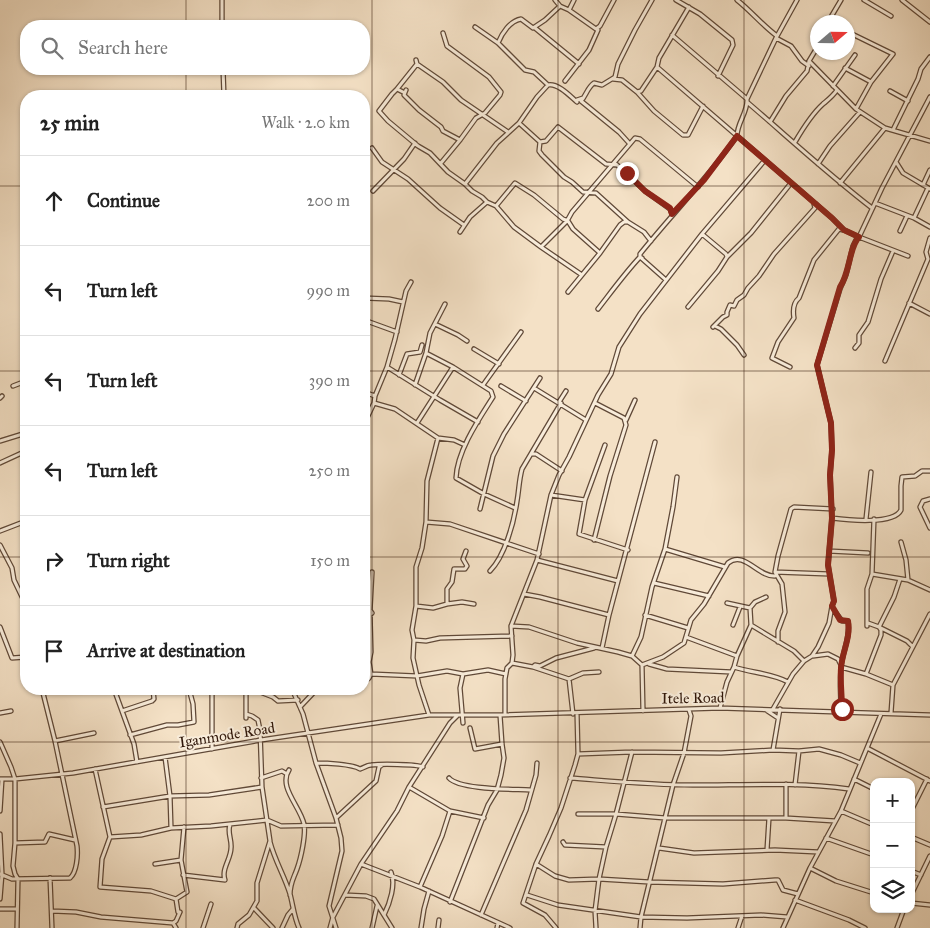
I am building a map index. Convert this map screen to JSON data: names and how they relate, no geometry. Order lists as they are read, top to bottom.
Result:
{
  "streets": {
    "street": ["Itele Road", "Iganmode Road"]
  },
  "crossings": [
    ["Itele Road", "Iganmode Road"]
  ],
  "north": "right",
  "page": {
    "search": "Search here",
    "heading": ["25 min", "Walk · 2.0 km"],
    "list": [
      ["Continue", "200 m"],
      ["Turn left", "990 m"],
      ["Turn left", "390 m"],
      ["Turn left", "250 m"],
      ["Turn right", "150 m"],
      "Arrive at destination"
    ],
    "map_buttons": ["+", "−"]
  }
}
